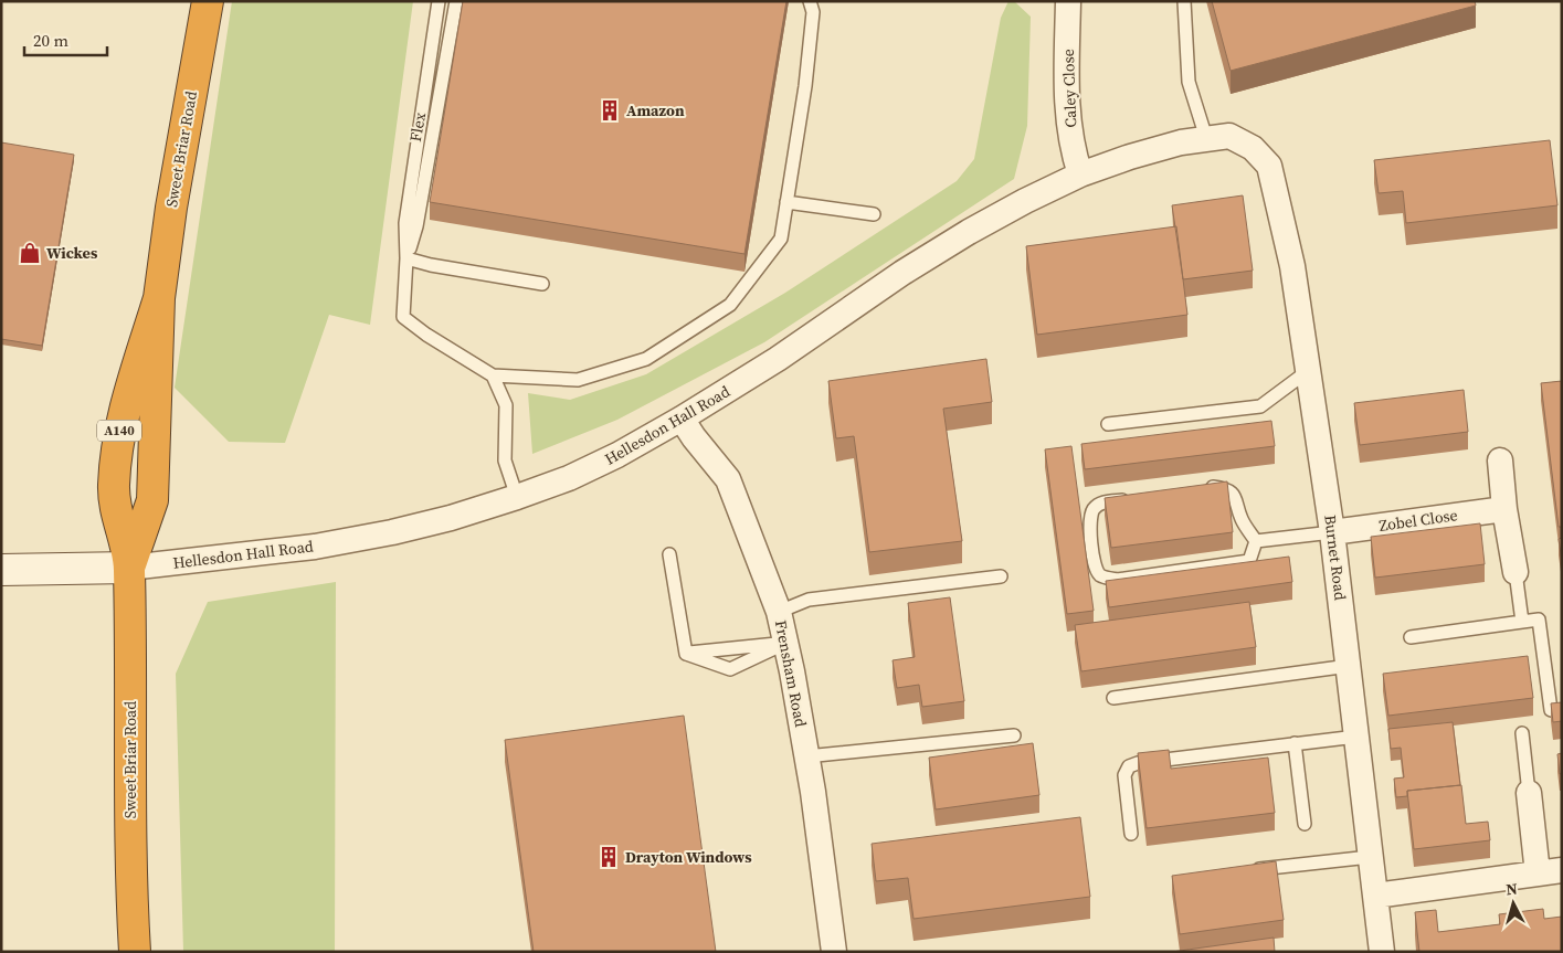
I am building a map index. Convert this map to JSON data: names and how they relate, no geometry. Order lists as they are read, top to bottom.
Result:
{
  "streets": {
    "highway": ["Sweet Briar Road", "A140"],
    "street": [
      "Caley Close",
      "Hellesdon Hall Road",
      "Zobel Close",
      "Burnet Road",
      "Frensham Road"
    ],
    "lane": ["Flex"]
  },
  "crossings": [
    ["Caley Close", "Hellesdon Hall Road"],
    ["Sweet Briar Road", "Hellesdon Hall Road"],
    ["Hellesdon Hall Road", "Burnet Road"],
    ["Hellesdon Hall Road", "Frensham Road"],
    ["Zobel Close", "Burnet Road"]
  ],
  "places": {
    "building": ["Amazon", "Drayton Windows"],
    "shop": ["Wickes"]
  },
  "scale_bar": "20 m",
  "north": "top"
}
